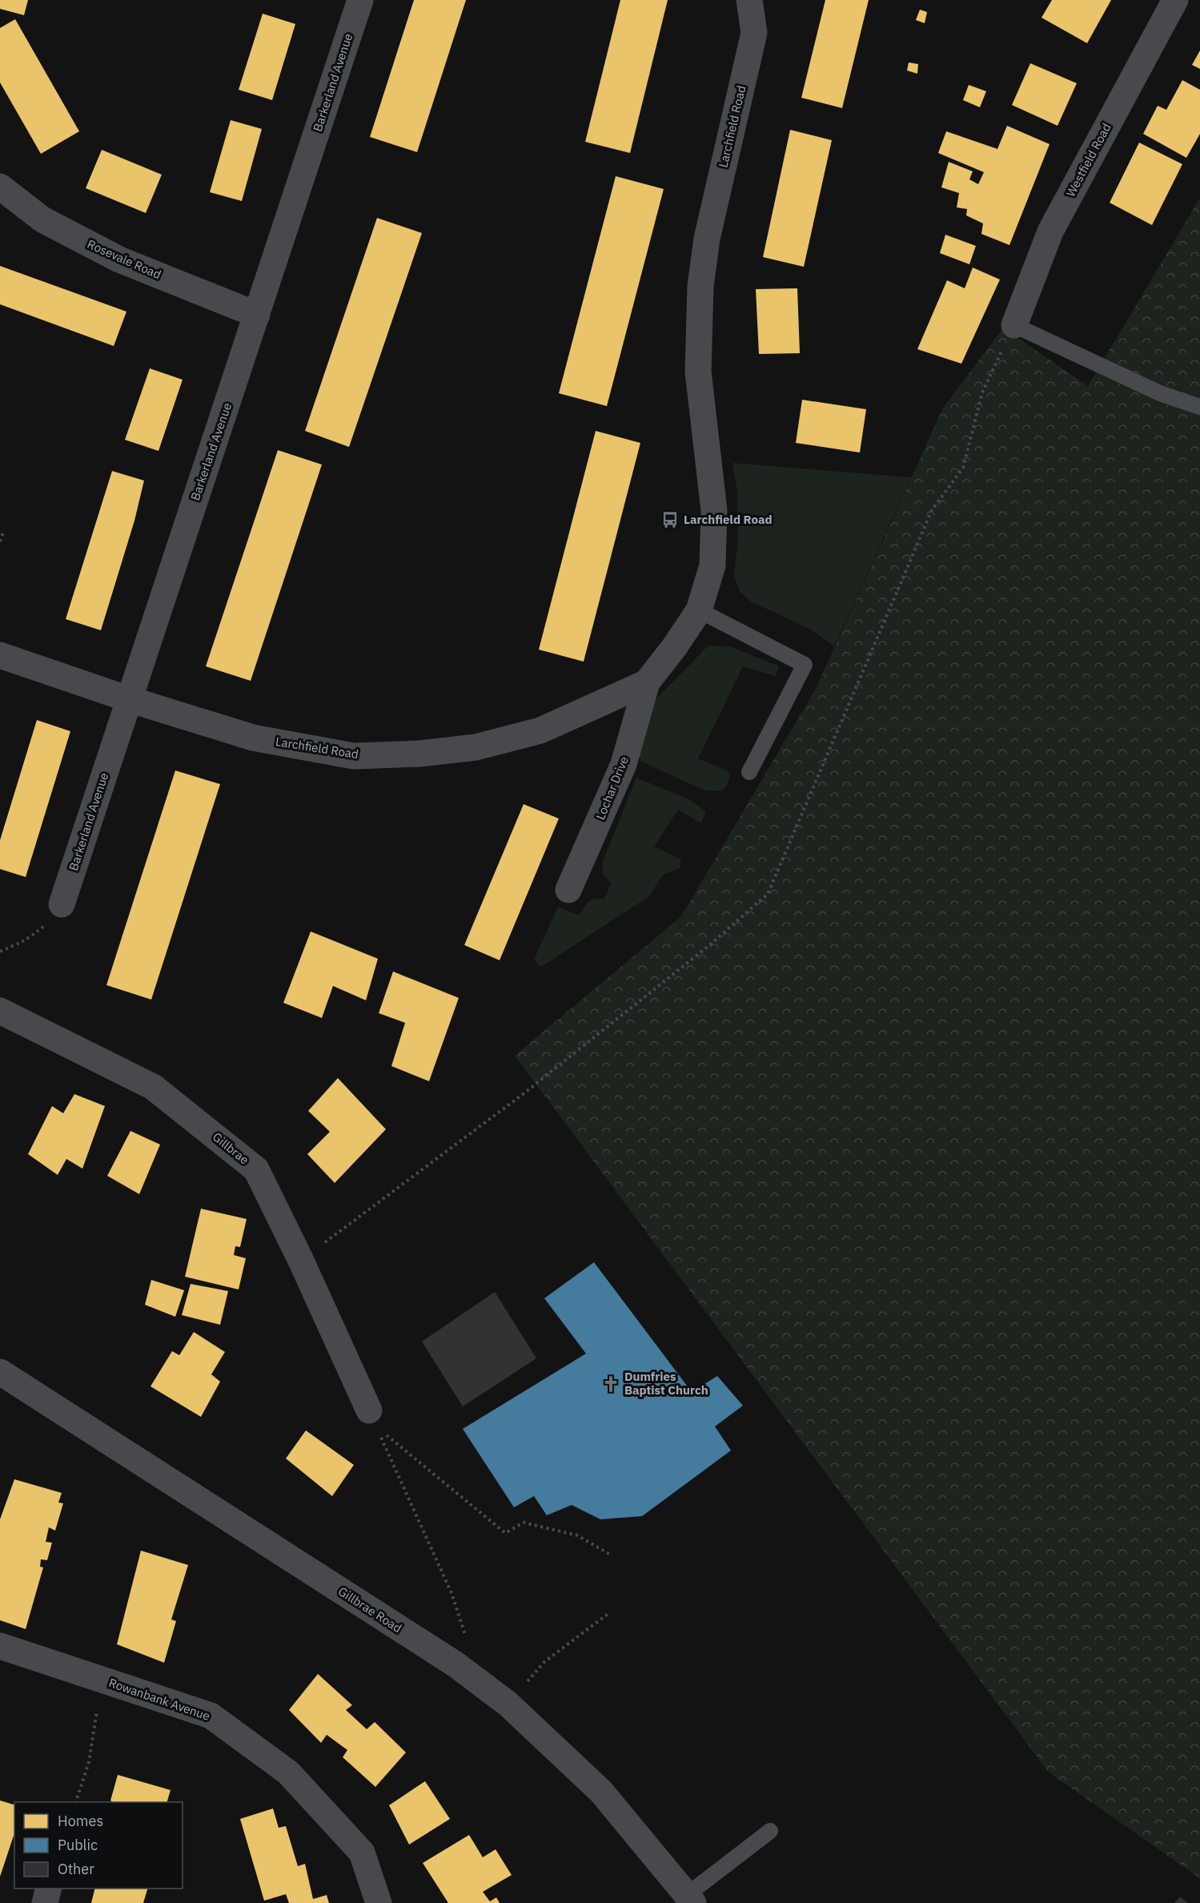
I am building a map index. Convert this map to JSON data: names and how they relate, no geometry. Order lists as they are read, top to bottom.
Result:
{
  "streets": {
    "street": [
      "Barkerland Avenue",
      "Larchfield Road",
      "Westfield Road",
      "Rosevale Road",
      "Lochar Drive",
      "Gillbrae",
      "Gillbrae Road",
      "Rowanbank Avenue"
    ]
  },
  "crossings": [
    ["Barkerland Avenue", "Larchfield Road"],
    ["Barkerland Avenue", "Rosevale Road"],
    ["Larchfield Road", "Lochar Drive"]
  ],
  "places": {
    "bus stop": ["Larchfield Road"],
    "church": ["Dumfries Baptist Church"]
  },
  "legend": ["Homes", "Public", "Other"]
}
